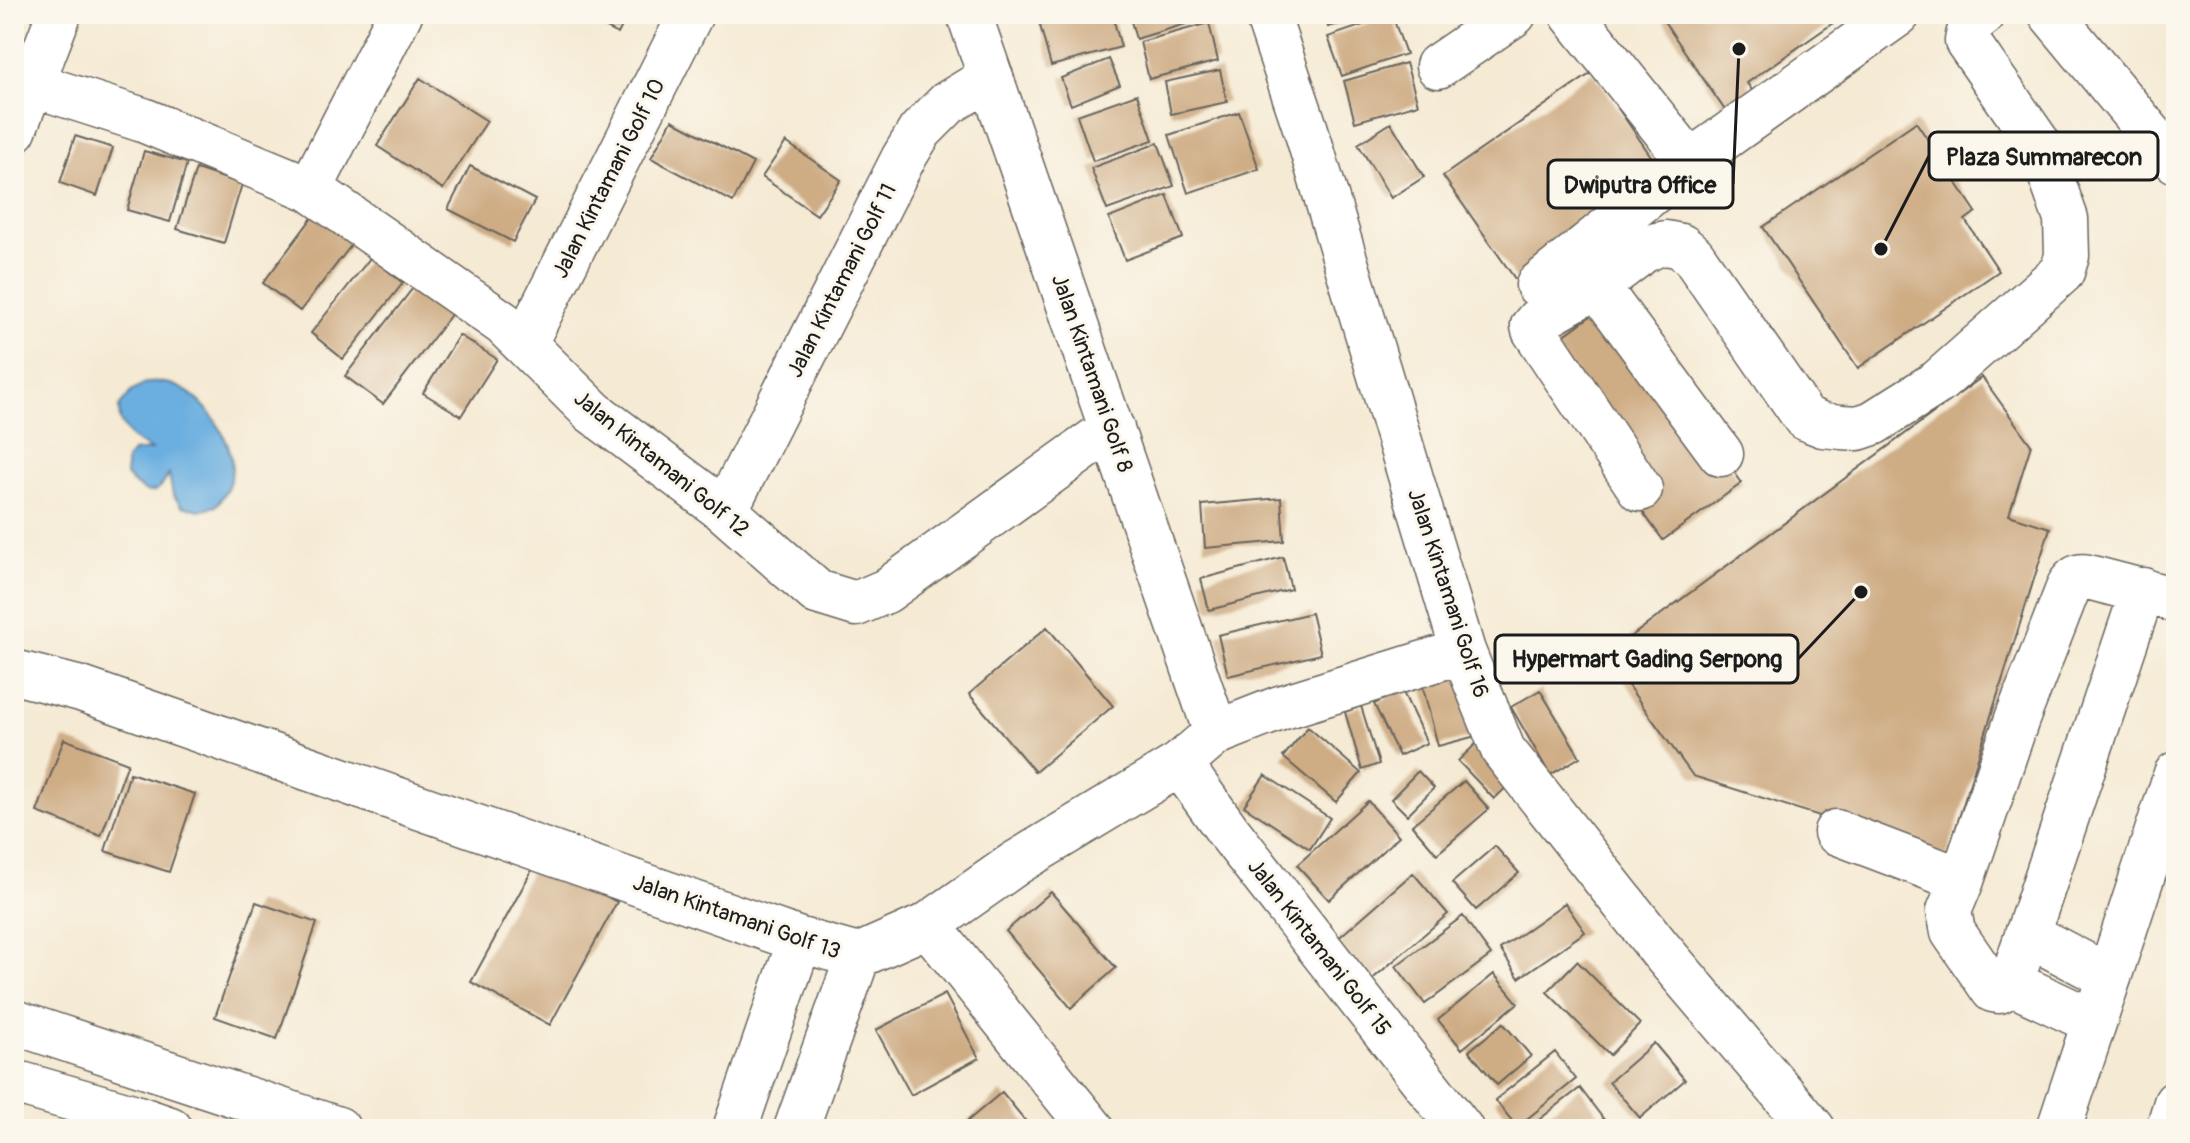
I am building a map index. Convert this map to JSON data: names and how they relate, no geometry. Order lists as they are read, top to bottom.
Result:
{
  "streets": {
    "street": [
      "Jalan Kintamani Golf 10",
      "Jalan Kintamani Golf 11",
      "Jalan Kintamani Golf 8",
      "Jalan Kintamani Golf 12",
      "Jalan Kintamani Golf 16",
      "Jalan Kintamani Golf 13",
      "Jalan Kintamani Golf 15"
    ]
  },
  "crossings": [
    ["Jalan Kintamani Golf 10", "Jalan Kintamani Golf 12"],
    ["Jalan Kintamani Golf 11", "Jalan Kintamani Golf 8"],
    ["Jalan Kintamani Golf 11", "Jalan Kintamani Golf 12"],
    ["Jalan Kintamani Golf 8", "Jalan Kintamani Golf 12"],
    ["Jalan Kintamani Golf 8", "Jalan Kintamani Golf 13"],
    ["Jalan Kintamani Golf 16", "Jalan Kintamani Golf 13"],
    ["Jalan Kintamani Golf 13", "Jalan Kintamani Golf 15"]
  ],
  "places": ["Dwiputra Office", "Plaza Summarecon", "Hypermart Gading Serpong"]
}
